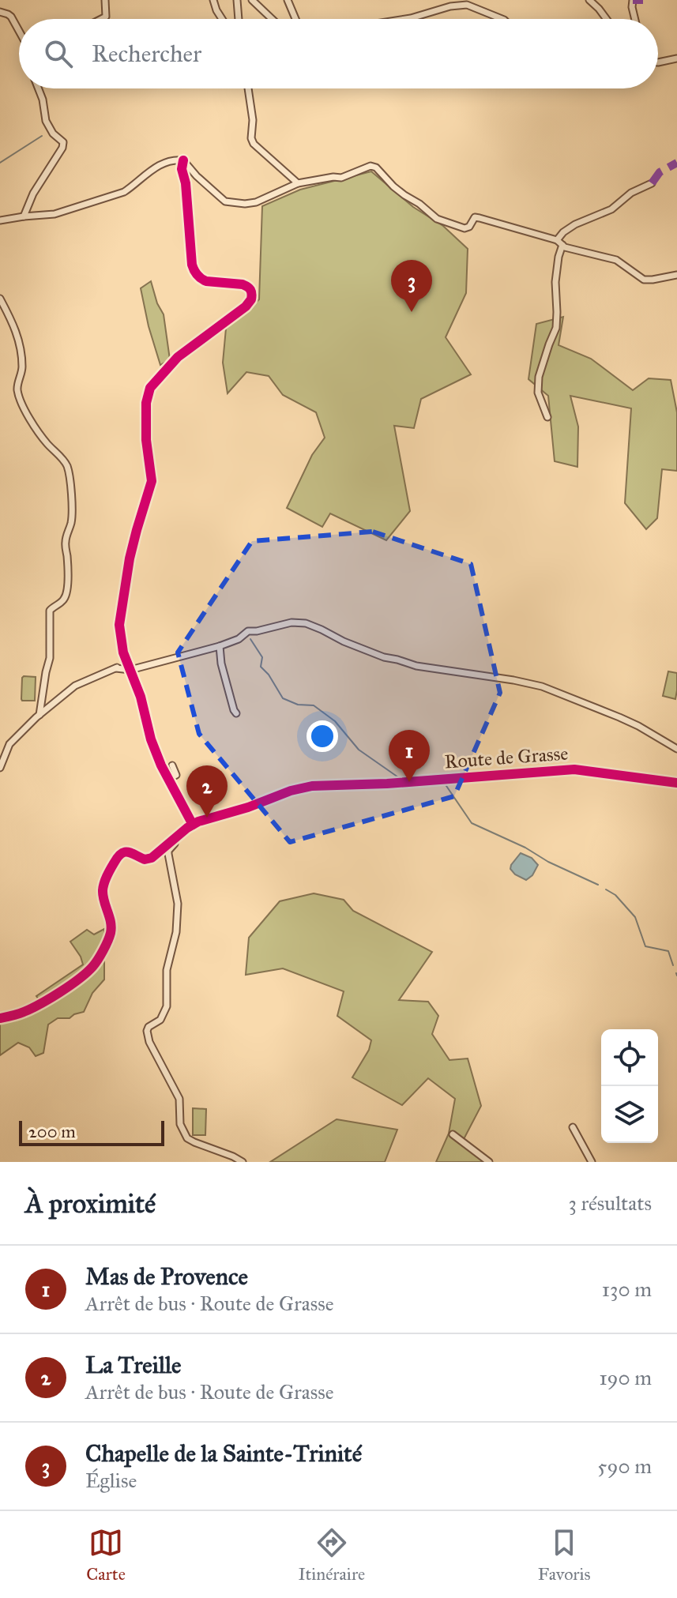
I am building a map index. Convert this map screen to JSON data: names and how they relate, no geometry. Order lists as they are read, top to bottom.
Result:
{
  "streets": {
    "street": ["Route de Grasse"]
  },
  "scale_bar": "200 m",
  "page": {
    "search": "Rechercher",
    "pins": ["3", "1", "2"],
    "scale": "200 m",
    "heading": ["À proximité", "3 résultats"],
    "list": [
      {
        "mark": "1",
        "name": "Mas de Provence",
        "note": "Arrêt de bus · Route de Grasse",
        "value": "130 m"
      },
      {
        "mark": "2",
        "name": "La Treille",
        "note": "Arrêt de bus · Route de Grasse",
        "value": "190 m"
      },
      {
        "mark": "3",
        "name": "Chapelle de la Sainte-Trinité",
        "note": "Église",
        "value": "590 m"
      }
    ],
    "nav": ["Carte", "Itinéraire", "Favoris"]
  }
}
